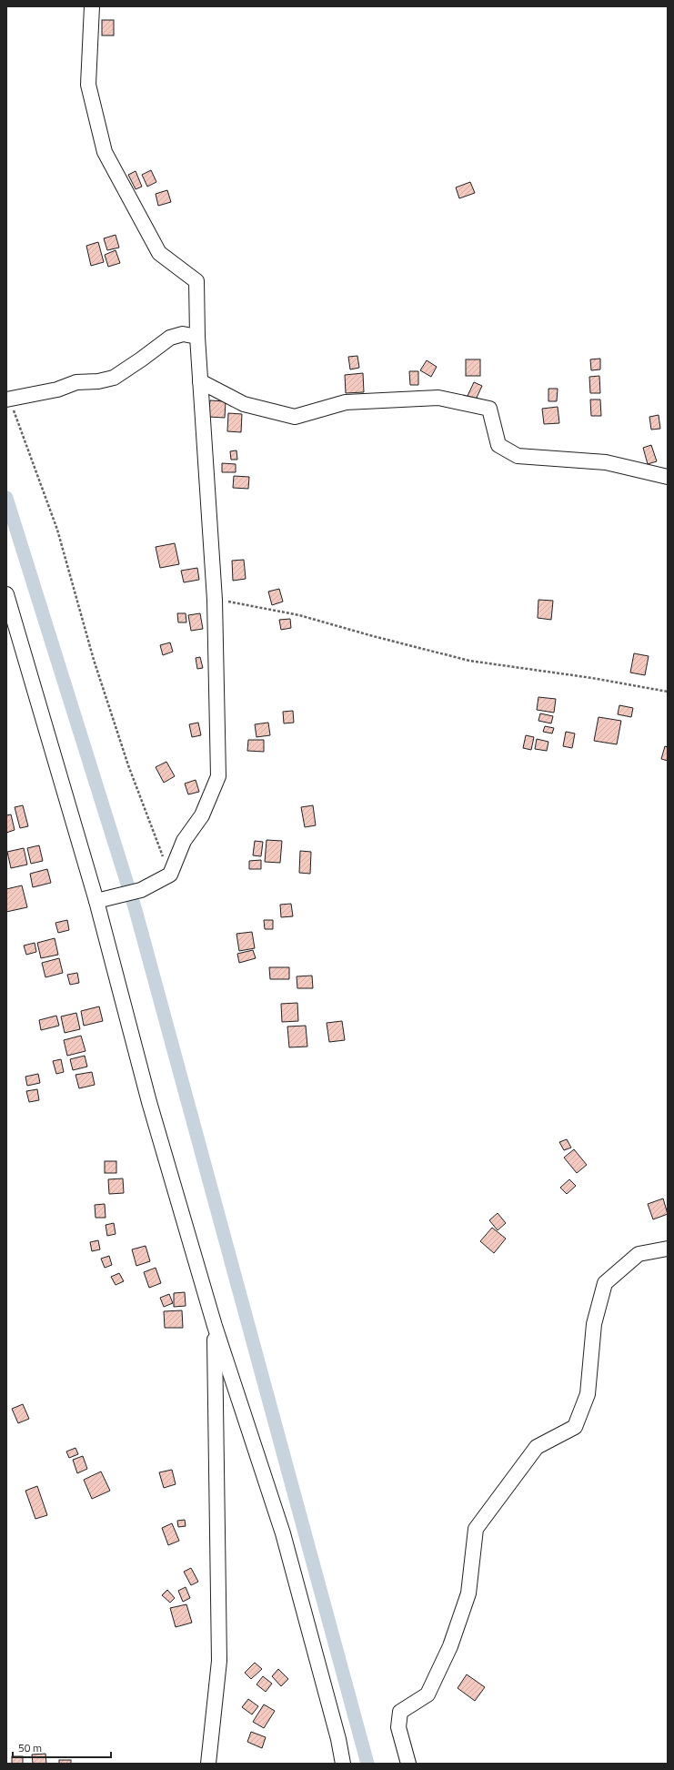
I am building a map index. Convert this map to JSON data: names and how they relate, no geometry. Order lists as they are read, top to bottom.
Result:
{
  "scale_bar": "50 m"
}
